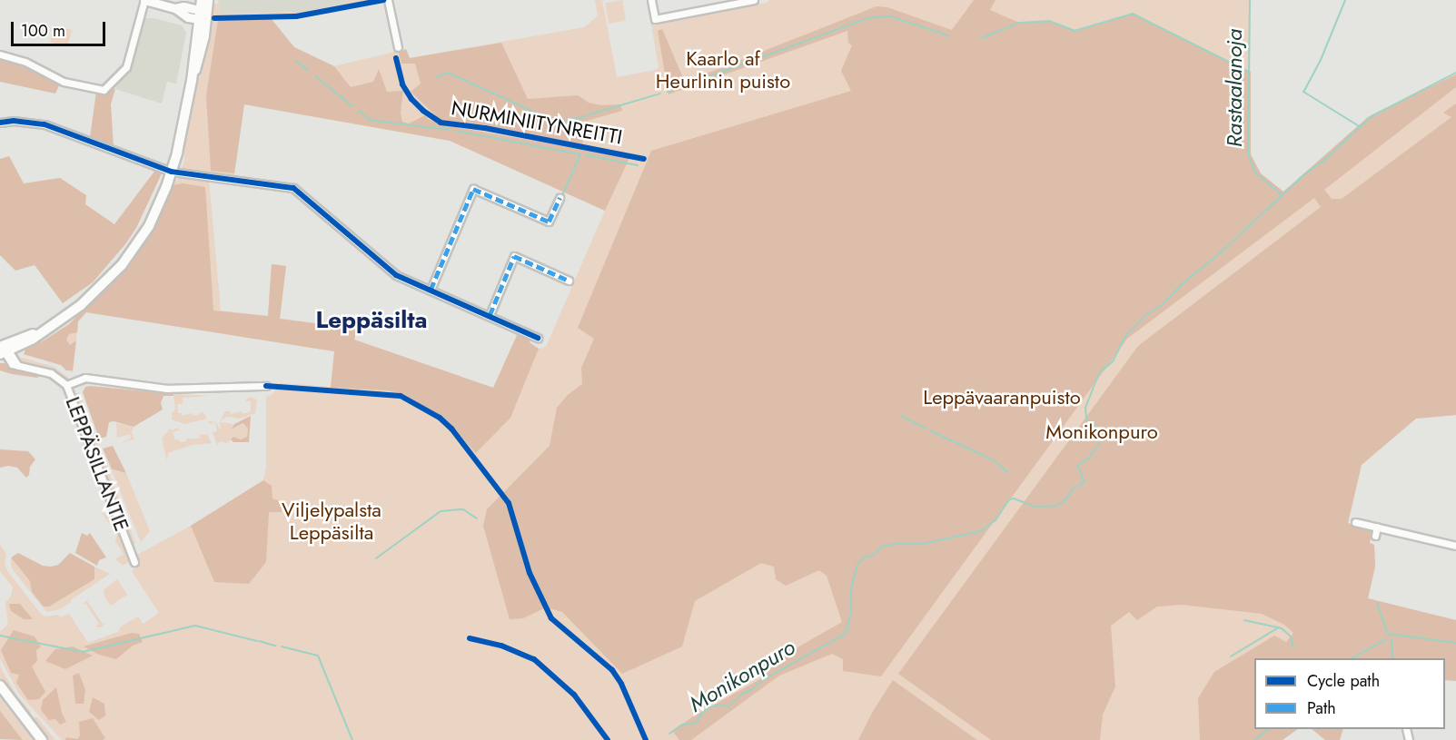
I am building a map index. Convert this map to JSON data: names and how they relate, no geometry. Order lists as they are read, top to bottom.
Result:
{
  "streets": {
    "street": ["LEPPÄSILLANTIE"],
    "cycle path": ["NURMINIITYNREITTI"]
  },
  "districts": ["Leppäsilta"],
  "water": ["Rastaalanoja", "Monikonpuro"],
  "parks": [
    "Kaarlo af Heurlinin puisto",
    "Leppävaaranpuisto",
    "Monikonpuro",
    "Viljelypalsta Leppäsilta"
  ],
  "legend": ["Cycle path", "Path"],
  "scale_bar": "100 m"
}
